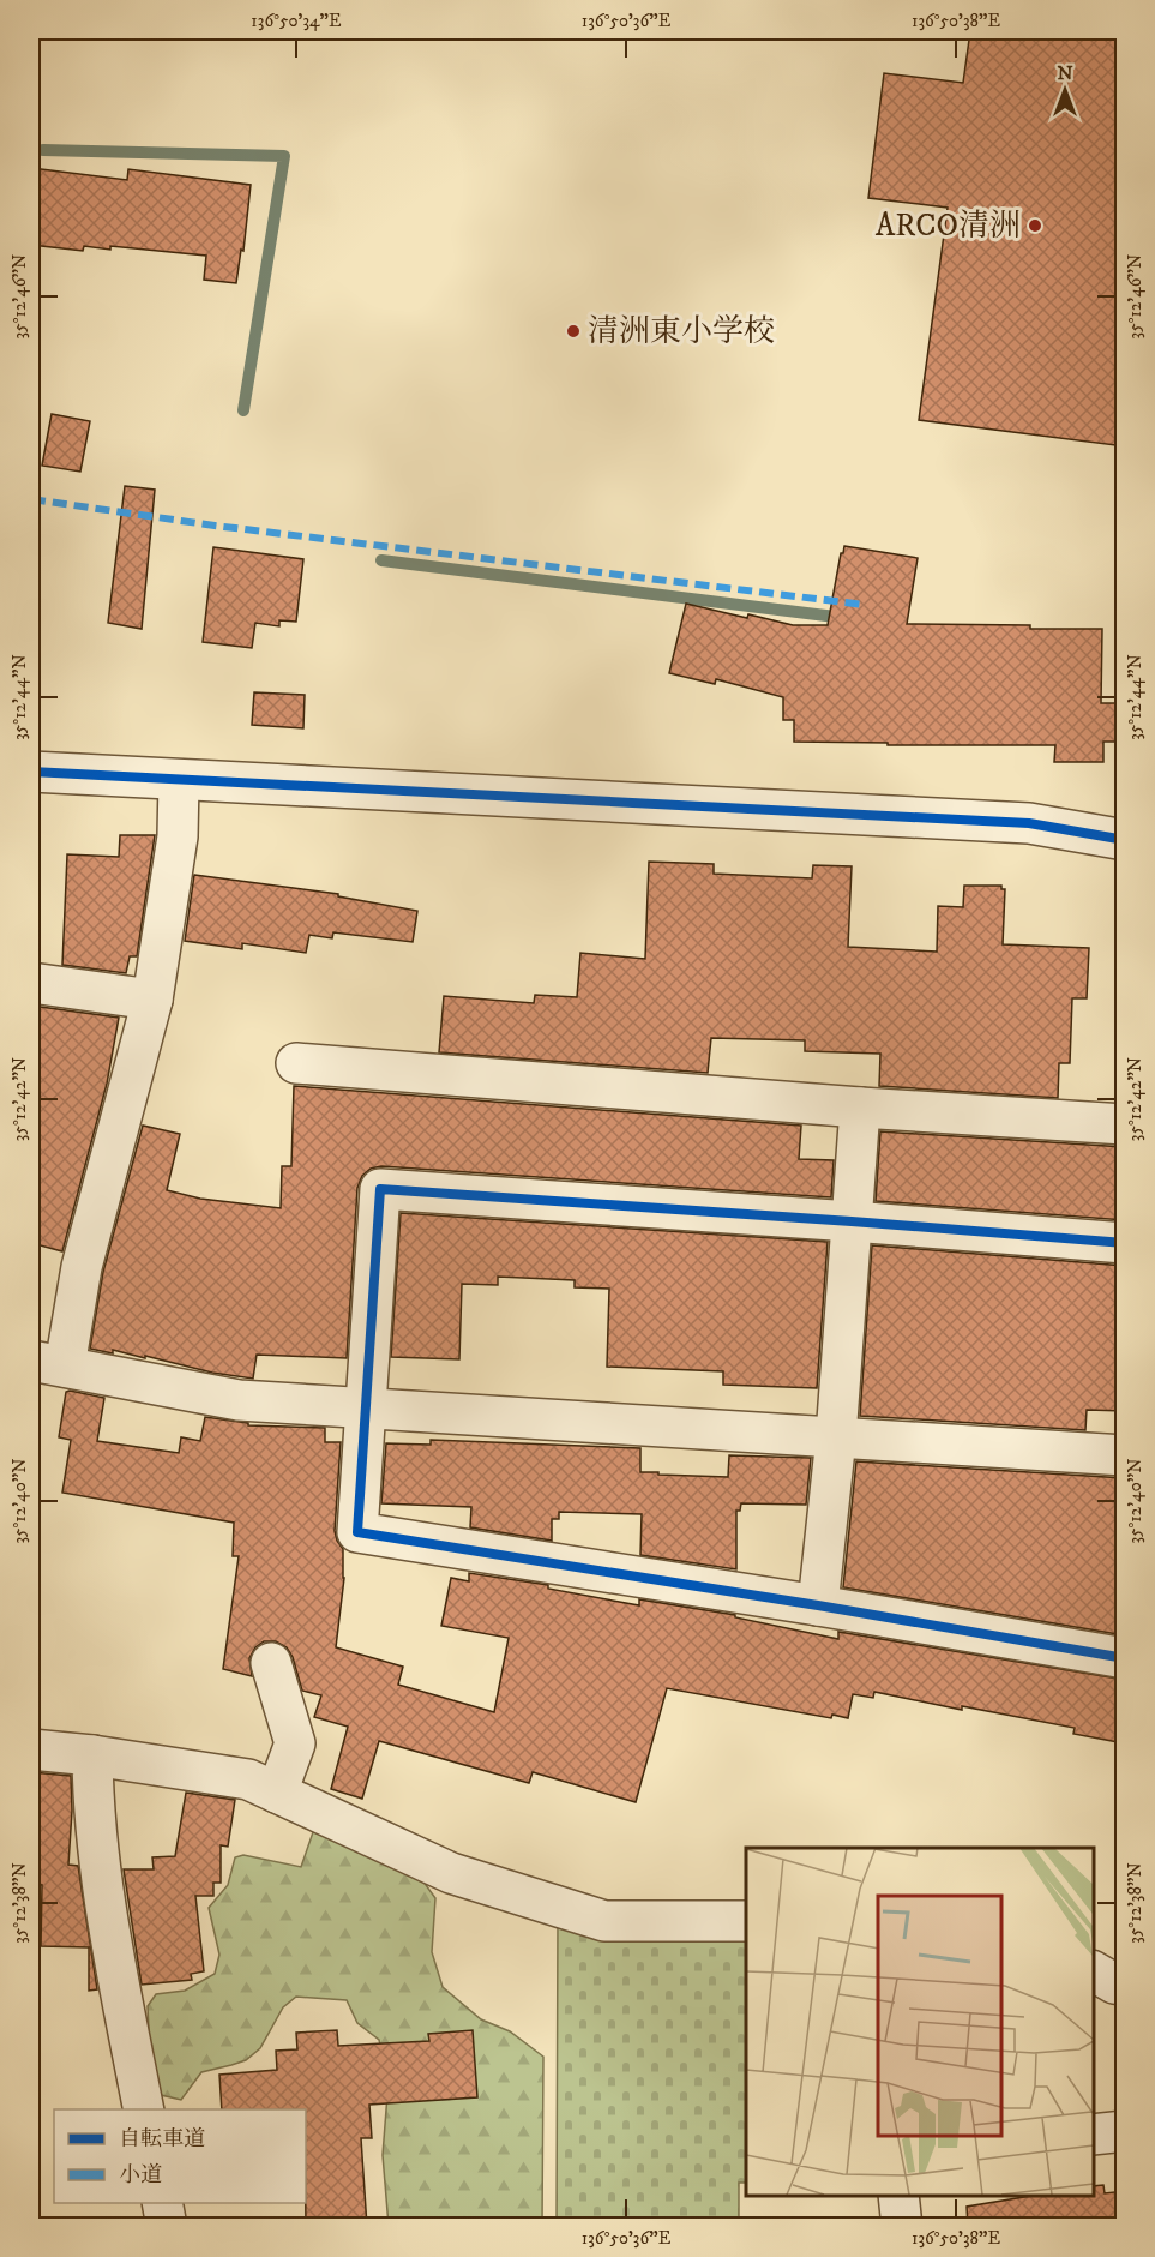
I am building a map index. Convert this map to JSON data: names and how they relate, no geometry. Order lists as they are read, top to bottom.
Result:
{
  "places": ["ARCO清洲", "清洲東小学校"],
  "legend": ["自転車道", "小道"],
  "north": "top",
  "coordinates": [
    "136°50'34\"E",
    "136°50'36\"E",
    "136°50'38\"E",
    "35°12'46\"N",
    "35°12'44\"N",
    "35°12'42\"N",
    "35°12'40\"N",
    "35°12'38\"N"
  ]
}
